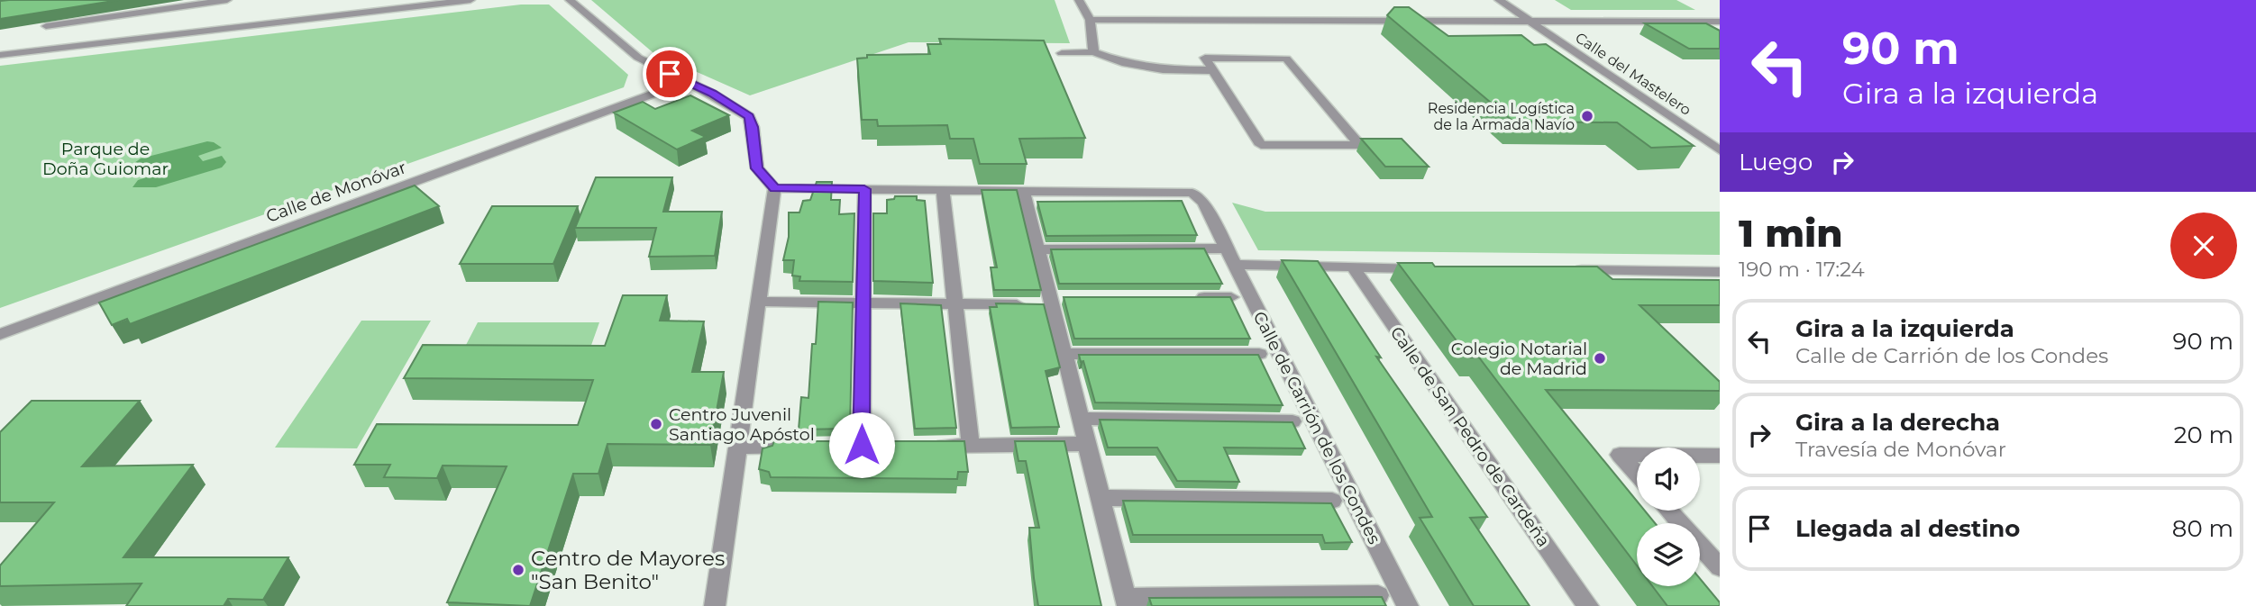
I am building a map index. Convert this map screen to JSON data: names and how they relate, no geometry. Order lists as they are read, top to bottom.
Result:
{
  "streets": {
    "street": [
      "Calle del Mastelero",
      "Calle de Monóvar",
      "Calle de Carrión de los Condes",
      "Calle de San Pedro de Cardeña"
    ]
  },
  "parks": ["Parque de Doña Guiomar"],
  "places": [
    "Residencia Logística de la Armada Navío",
    "Colegio Notarial de Madrid",
    "Centro Juvenil Santiago Apóstol",
    "Centro de Mayores \"San Benito\""
  ],
  "page": {
    "turn": ["90 m", "Gira a la izquierda"],
    "then": "Luego",
    "heading": ["1 min", "190 m · 17:24"],
    "list": [
      {
        "name": "Gira a la izquierda",
        "note": "Calle de Carrión de los Condes",
        "value": "90 m"
      },
      {
        "name": "Gira a la derecha",
        "note": "Travesía de Monóvar",
        "value": "20 m"
      },
      {
        "name": "Llegada al destino",
        "value": "80 m"
      }
    ]
  }
}
